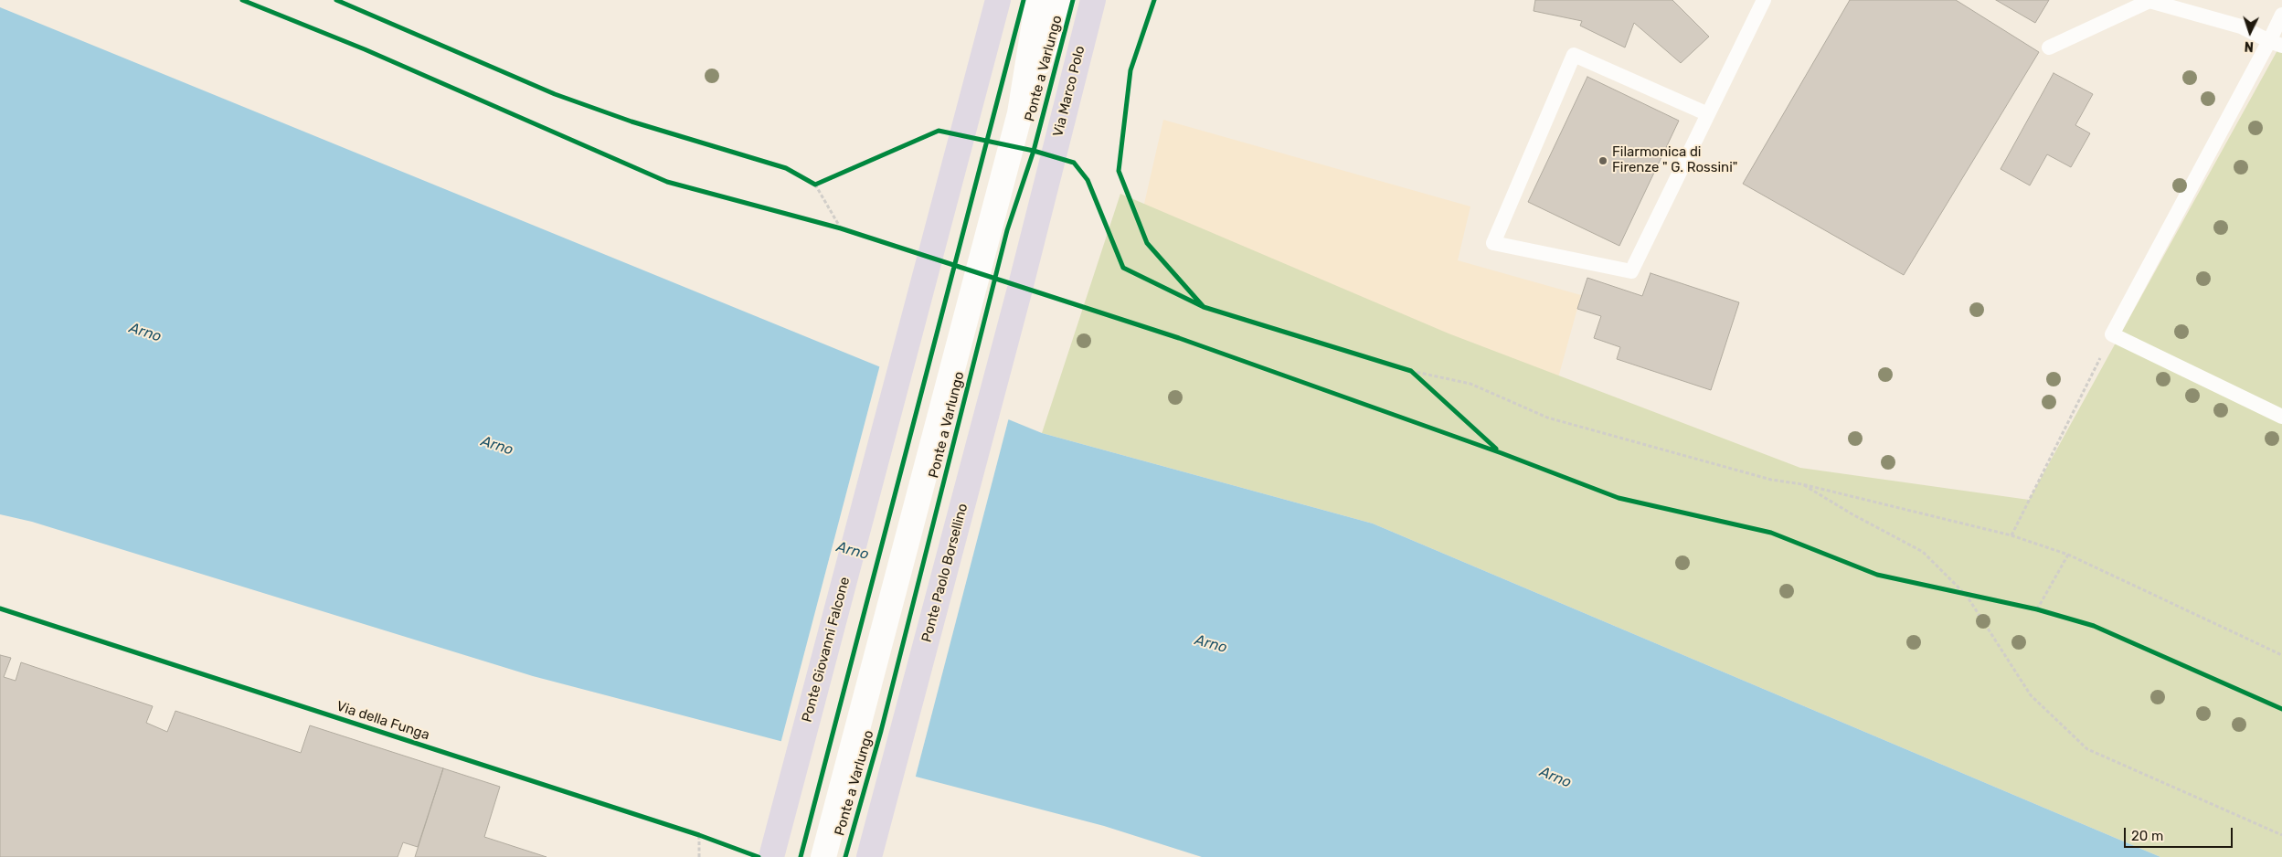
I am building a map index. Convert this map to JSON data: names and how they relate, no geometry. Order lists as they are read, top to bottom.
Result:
{
  "streets": {
    "highway": ["Via Marco Polo", "Ponte Paolo Borsellino", "Ponte Giovanni Falcone"],
    "street": ["Ponte a Varlungo"],
    "cycle path": ["Via della Funga"]
  },
  "crossings": [
    ["Via Marco Polo", "Ponte Paolo Borsellino"]
  ],
  "water": ["Arno"],
  "places": ["Filarmonica di Firenze \" G. Rossini\""],
  "scale_bar": "20 m",
  "north": "bottom"
}
